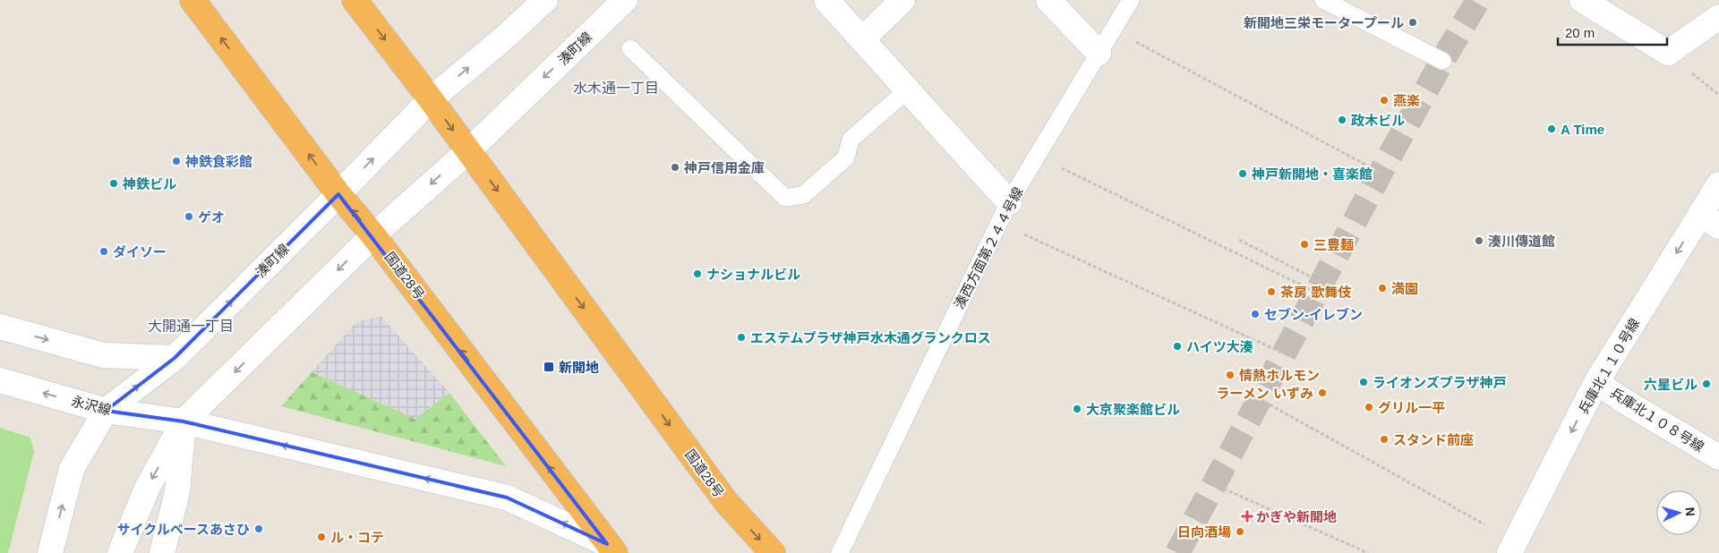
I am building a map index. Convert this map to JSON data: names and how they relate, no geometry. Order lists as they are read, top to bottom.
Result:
{
  "streets": {
    "highway": ["国道28号"],
    "street": [
      "湊町線",
      "兵庫北１１０号線",
      "永沢線",
      "兵庫北１０８号線"
    ],
    "lane": ["湊西方面第２４４号線"]
  },
  "crossings": [
    ["湊町線", "国道28号"],
    ["湊町線", "永沢線"],
    ["国道28号", "永沢線"],
    ["兵庫北１１０号線", "兵庫北１０８号線"]
  ],
  "one_way": ["兵庫北１１０号線", "永沢線"],
  "districts": ["水木通一丁目", "大開通一丁目"],
  "places": {
    "other": [
      "新開地三栄モータープール",
      "燕楽",
      "政木ビル",
      "A Time",
      "神鉄食彩館",
      "神戸信用金庫",
      "神戸新開地・喜楽館",
      "神鉄ビル",
      "ゲオ",
      "湊川傳道館",
      "三豊麺",
      "ダイソー",
      "ナショナルビル",
      "満園",
      "茶房 歌舞伎",
      "セブン-イレブン",
      "エステムプラザ神戸水木通グランクロス",
      "ハイツ大湊",
      "情熱ホルモン",
      "ライオンズプラザ神戸",
      "六星ビル",
      "ラーメン いずみ",
      "グリル一平",
      "大京聚楽館ビル",
      "スタンド前座",
      "サイクルベースあさひ",
      "日向酒場",
      "ル・コテ"
    ],
    "transit": ["新開地"],
    "health": ["かぎや新開地"]
  },
  "scale_bar": "20 m",
  "north": "right"
}
